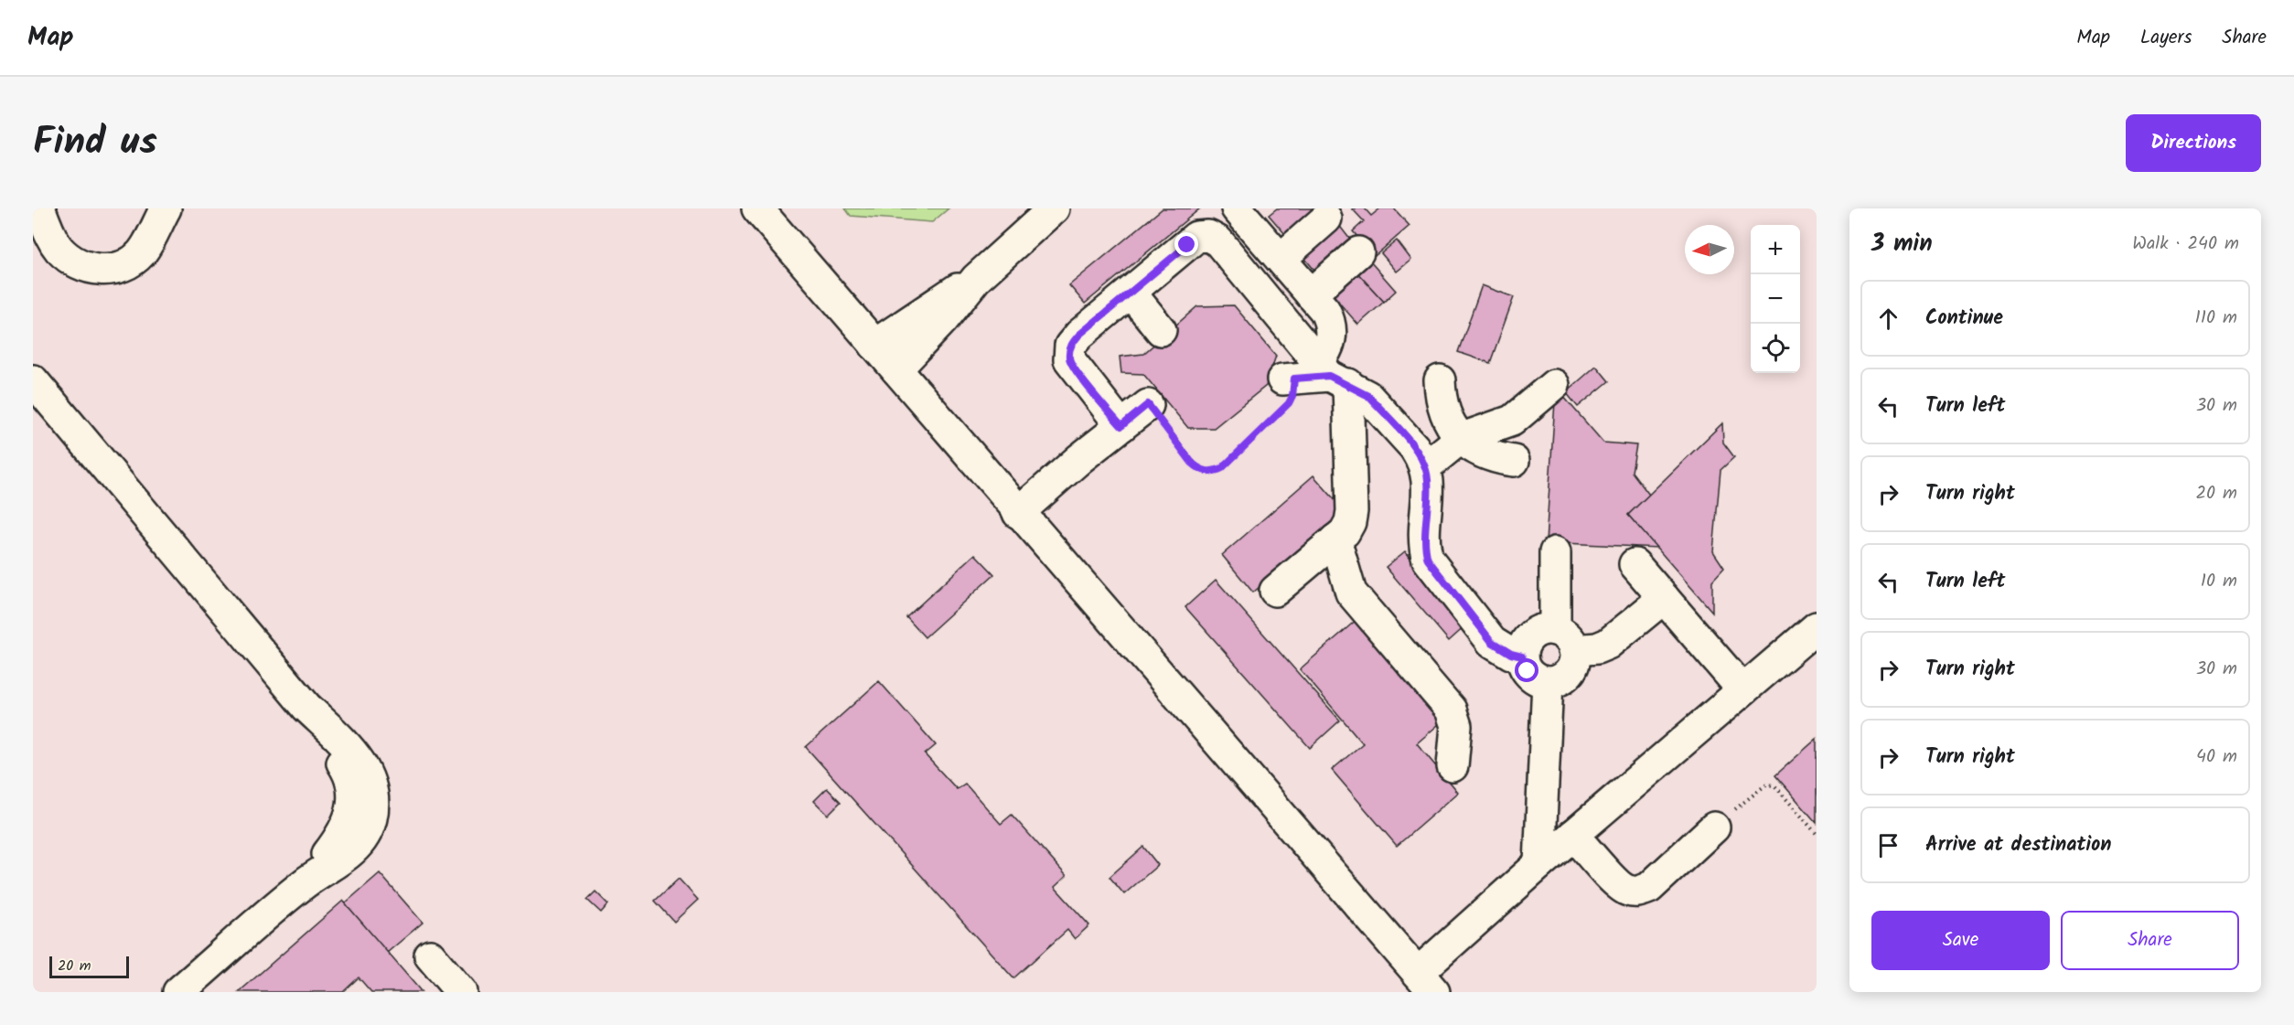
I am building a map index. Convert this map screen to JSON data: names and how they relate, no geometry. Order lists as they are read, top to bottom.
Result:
{
  "scale_bar": "20 m",
  "north": "left",
  "page": {
    "header": "Map",
    "nav": ["Map", "Layers", "Share"],
    "title": "Find us",
    "buttons": [
      "Directions",
      ["Save", "Share"]
    ],
    "heading": ["3 min", "Walk · 240 m"],
    "map_buttons": ["+", "−"],
    "list": [
      ["Continue", "110 m"],
      ["Turn left", "30 m"],
      ["Turn right", "20 m"],
      ["Turn left", "10 m"],
      ["Turn right", "30 m"],
      ["Turn right", "40 m"],
      "Arrive at destination"
    ],
    "scale": "20 m"
  }
}
